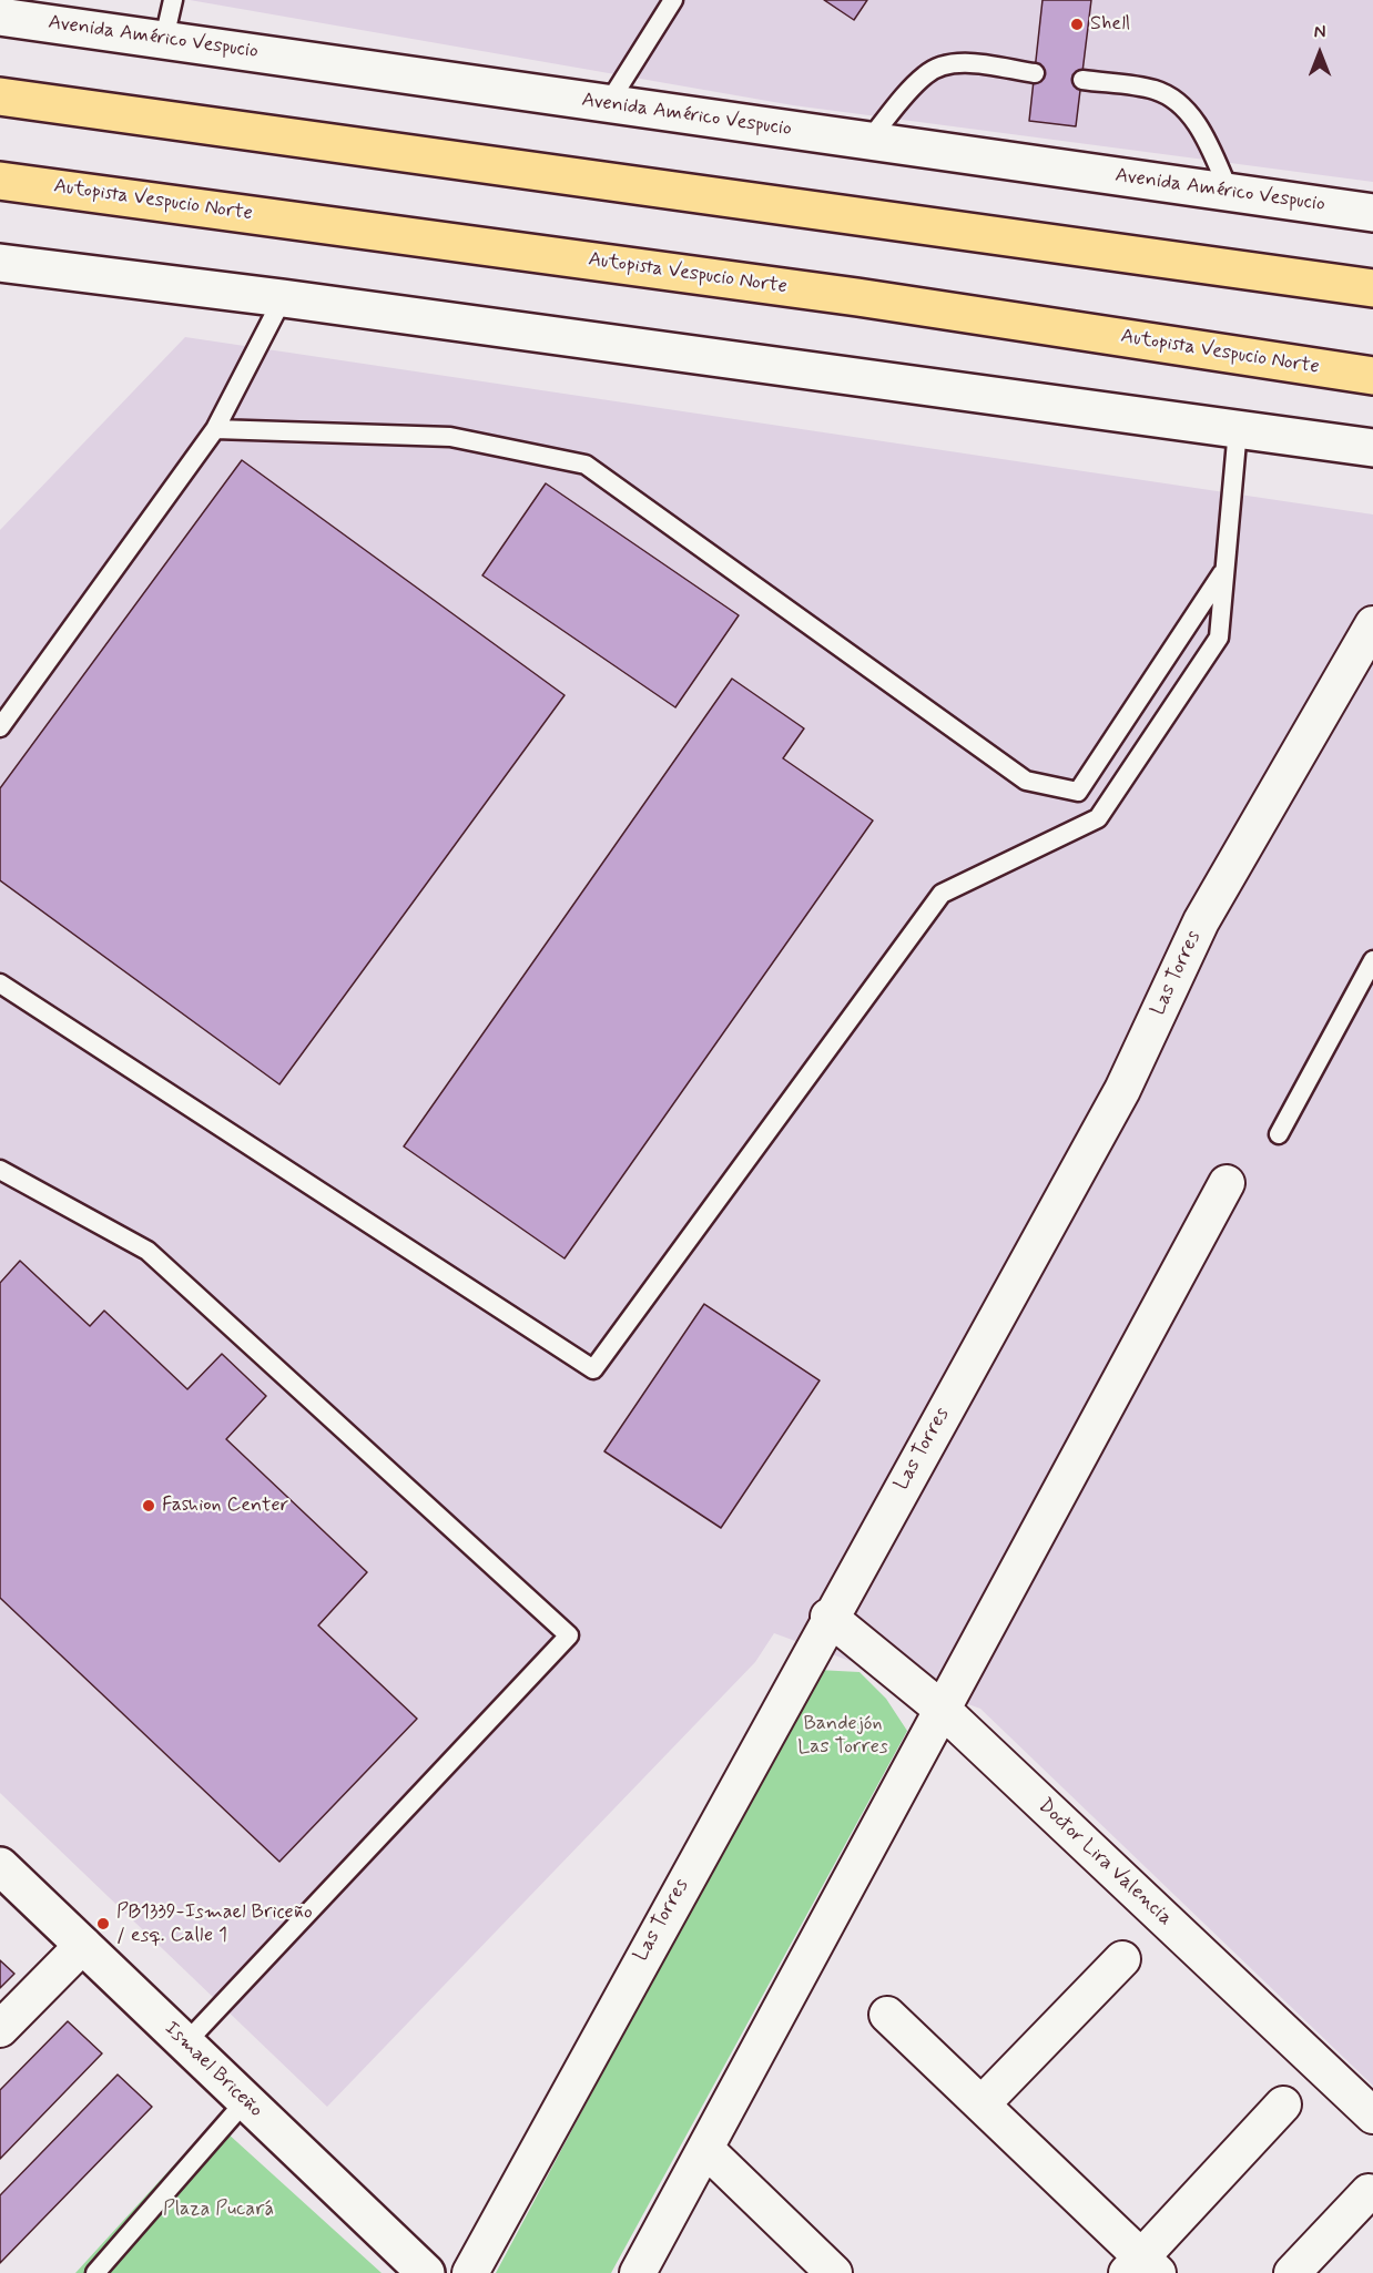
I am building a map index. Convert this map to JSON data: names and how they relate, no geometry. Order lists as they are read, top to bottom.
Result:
{
  "streets": {
    "highway": ["Autopista Vespucio Norte"],
    "main road": ["Avenida Américo Vespucio", "Ismael Briceño"],
    "street": ["Las Torres", "Doctor Lira Valencia"]
  },
  "crossings": [
    ["Las Torres", "Doctor Lira Valencia"]
  ],
  "parks": ["Bandejón Las Torres", "Plaza Pucará"],
  "places": ["Shell", "Fashion Center", "PB1339-Ismael Briceño / esq. Calle 1"],
  "north": "top"
}
